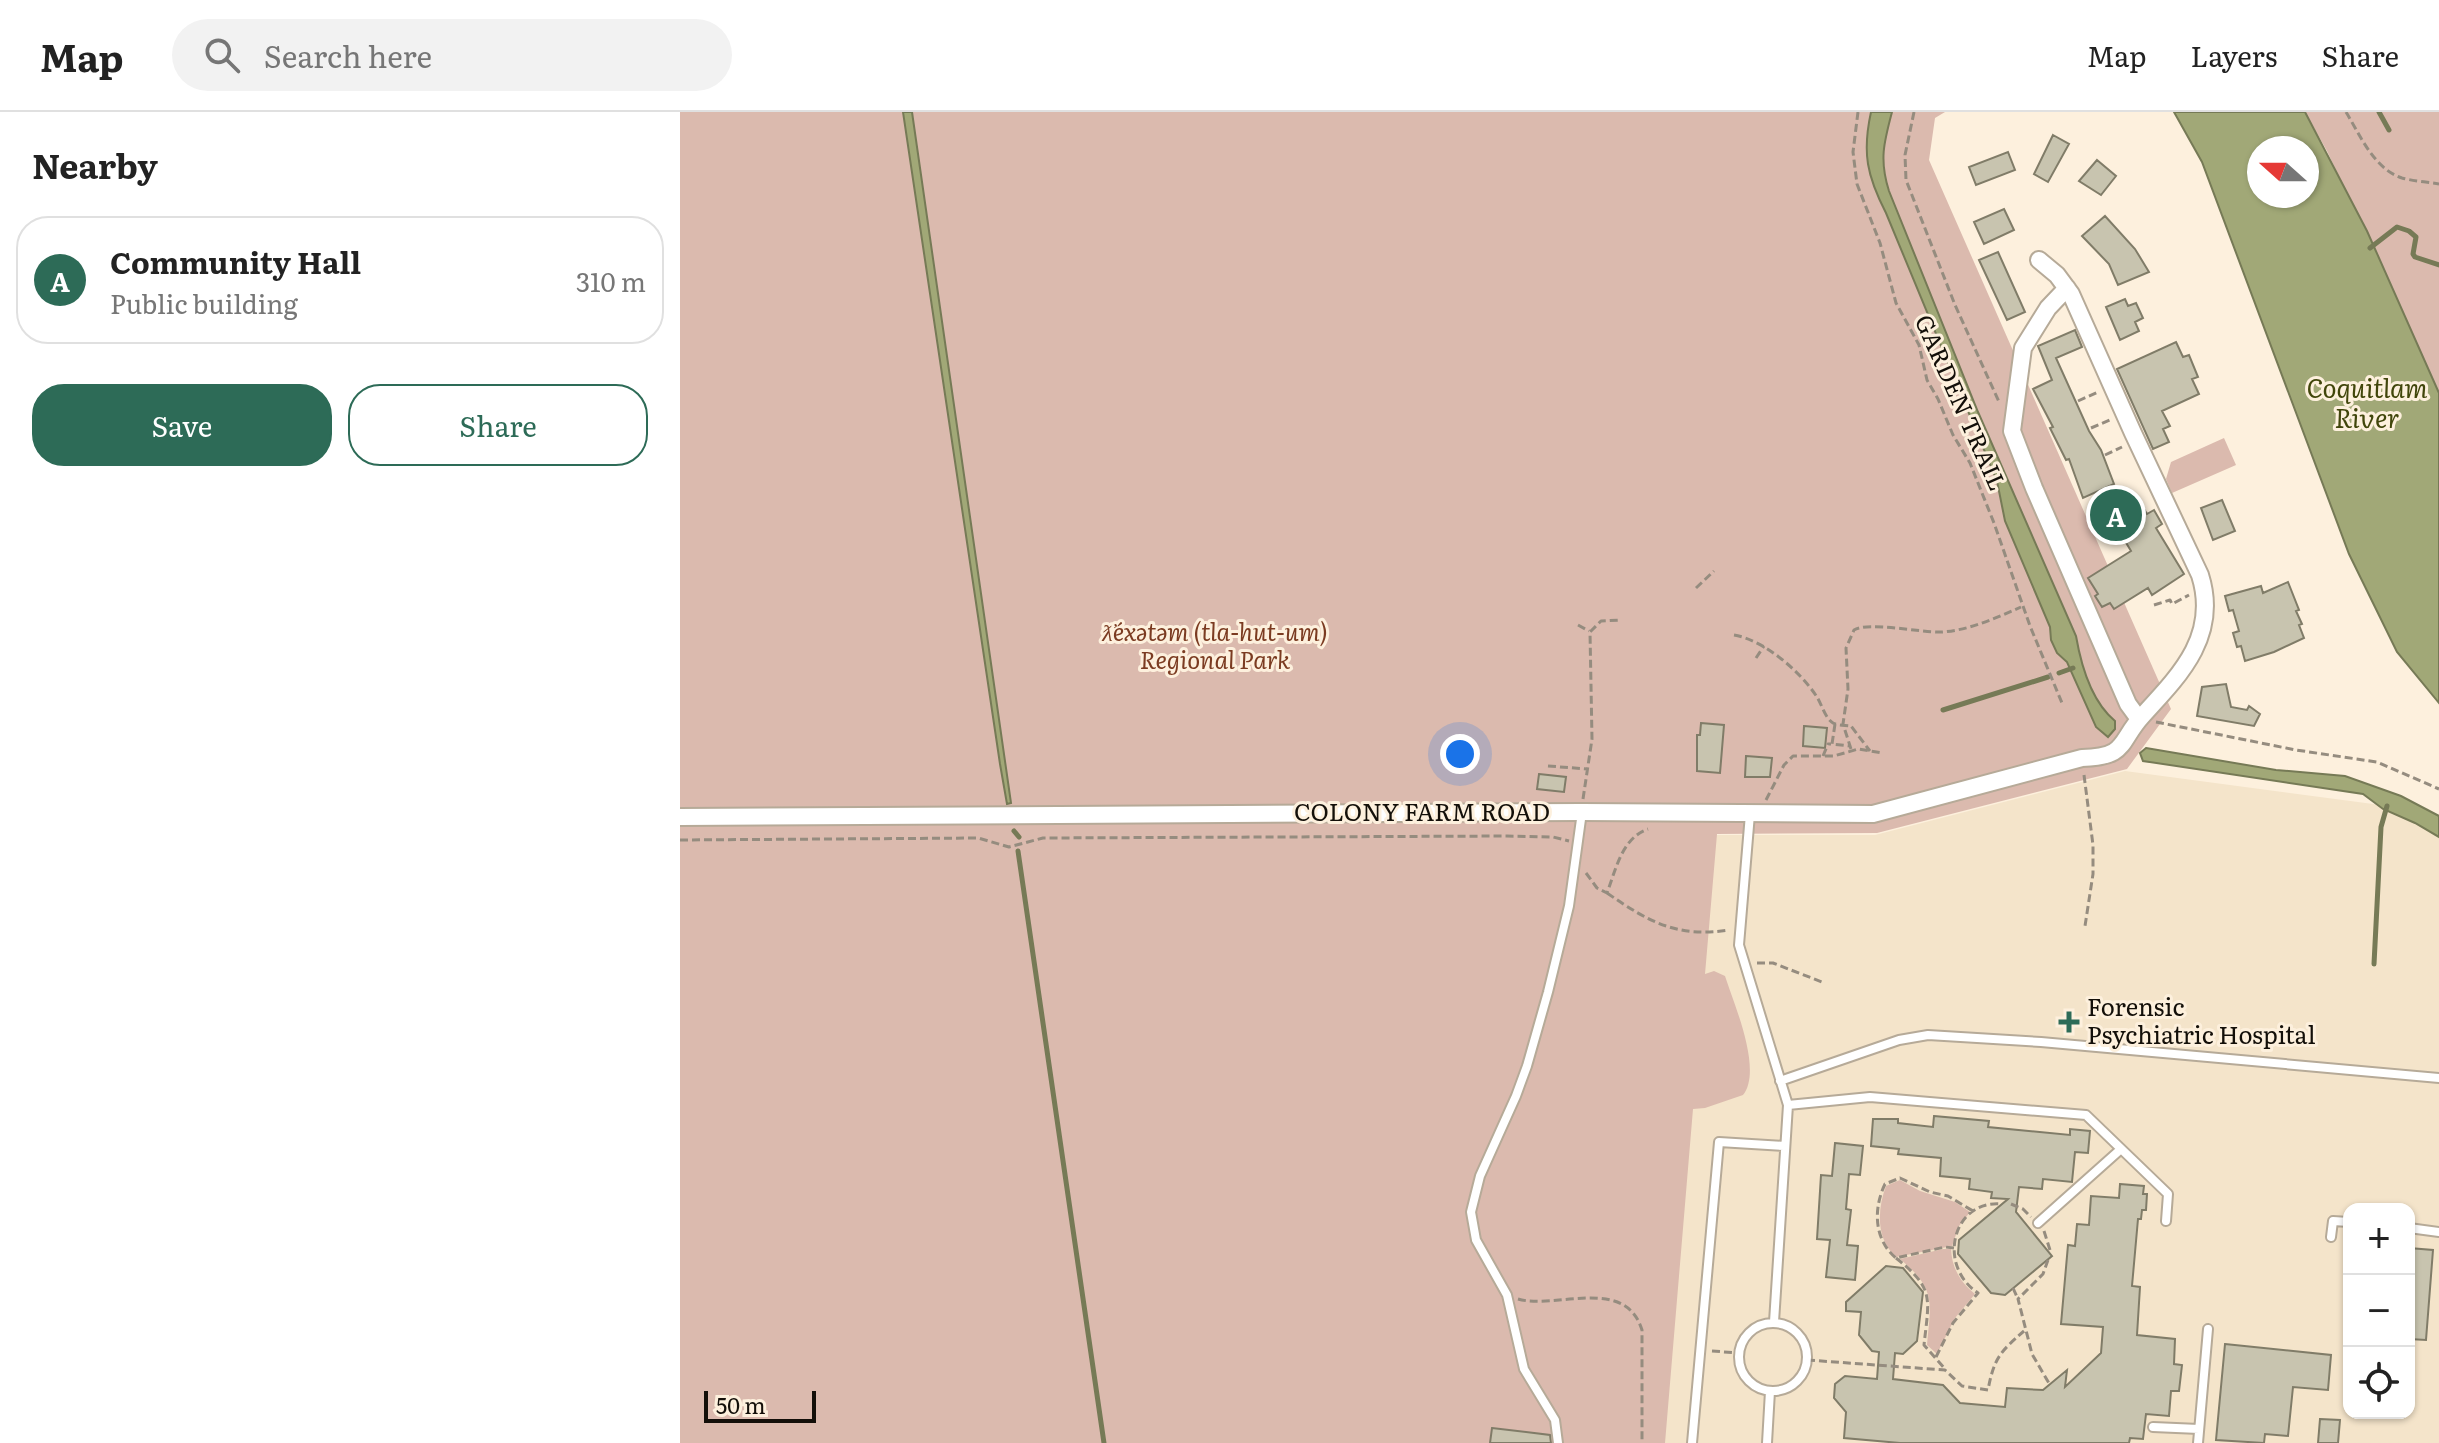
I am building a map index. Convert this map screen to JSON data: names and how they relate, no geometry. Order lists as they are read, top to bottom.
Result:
{
  "streets": {
    "street": ["COLONY FARM ROAD"],
    "path": ["GARDEN TRAIL"]
  },
  "water": ["Coquitlam River"],
  "parks": ["ƛ̓éxətəm (tla-hut-um) Regional Park"],
  "places": {
    "health": ["Forensic Psychiatric Hospital"]
  },
  "scale_bar": "50 m",
  "north": "left",
  "page": {
    "header": "Map",
    "search": "Search here",
    "nav": ["Map", "Layers", "Share"],
    "heading": "Nearby",
    "list": [
      {
        "mark": "A",
        "name": "Community Hall",
        "note": "Public building",
        "value": "310 m"
      }
    ],
    "buttons": ["Save", "Share"],
    "pins": "A",
    "map_buttons": ["+", "−"],
    "scale": "50 m"
  }
}
